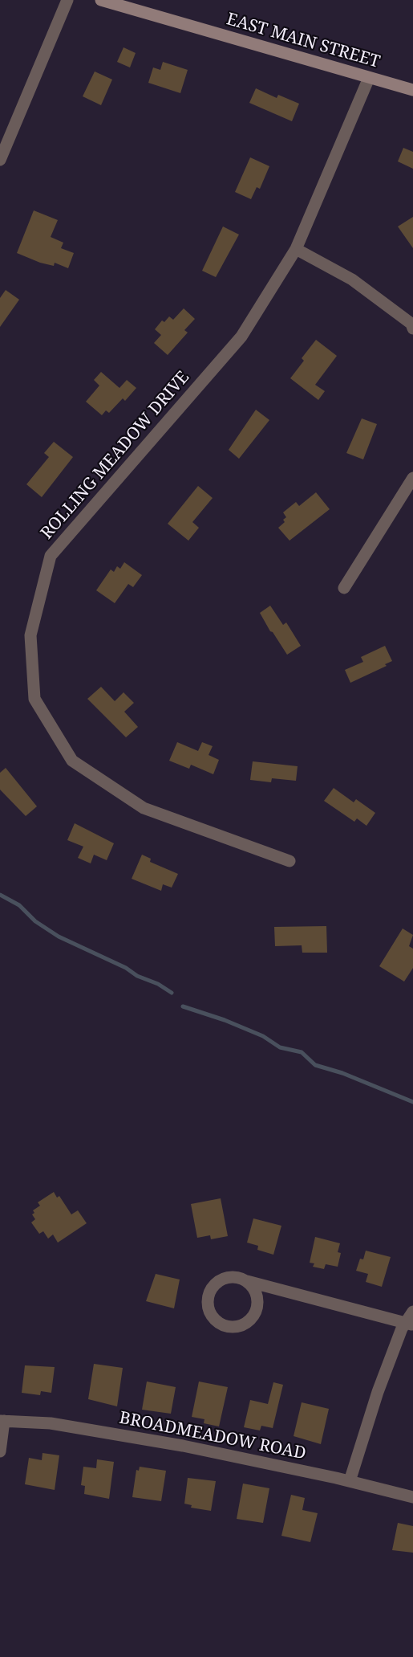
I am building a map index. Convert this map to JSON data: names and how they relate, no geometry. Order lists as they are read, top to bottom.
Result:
{
  "streets": {
    "main road": ["EAST MAIN STREET"],
    "street": ["ROLLING MEADOW DRIVE", "BROADMEADOW ROAD"]
  },
  "crossings": [
    ["EAST MAIN STREET", "ROLLING MEADOW DRIVE"]
  ]
}
